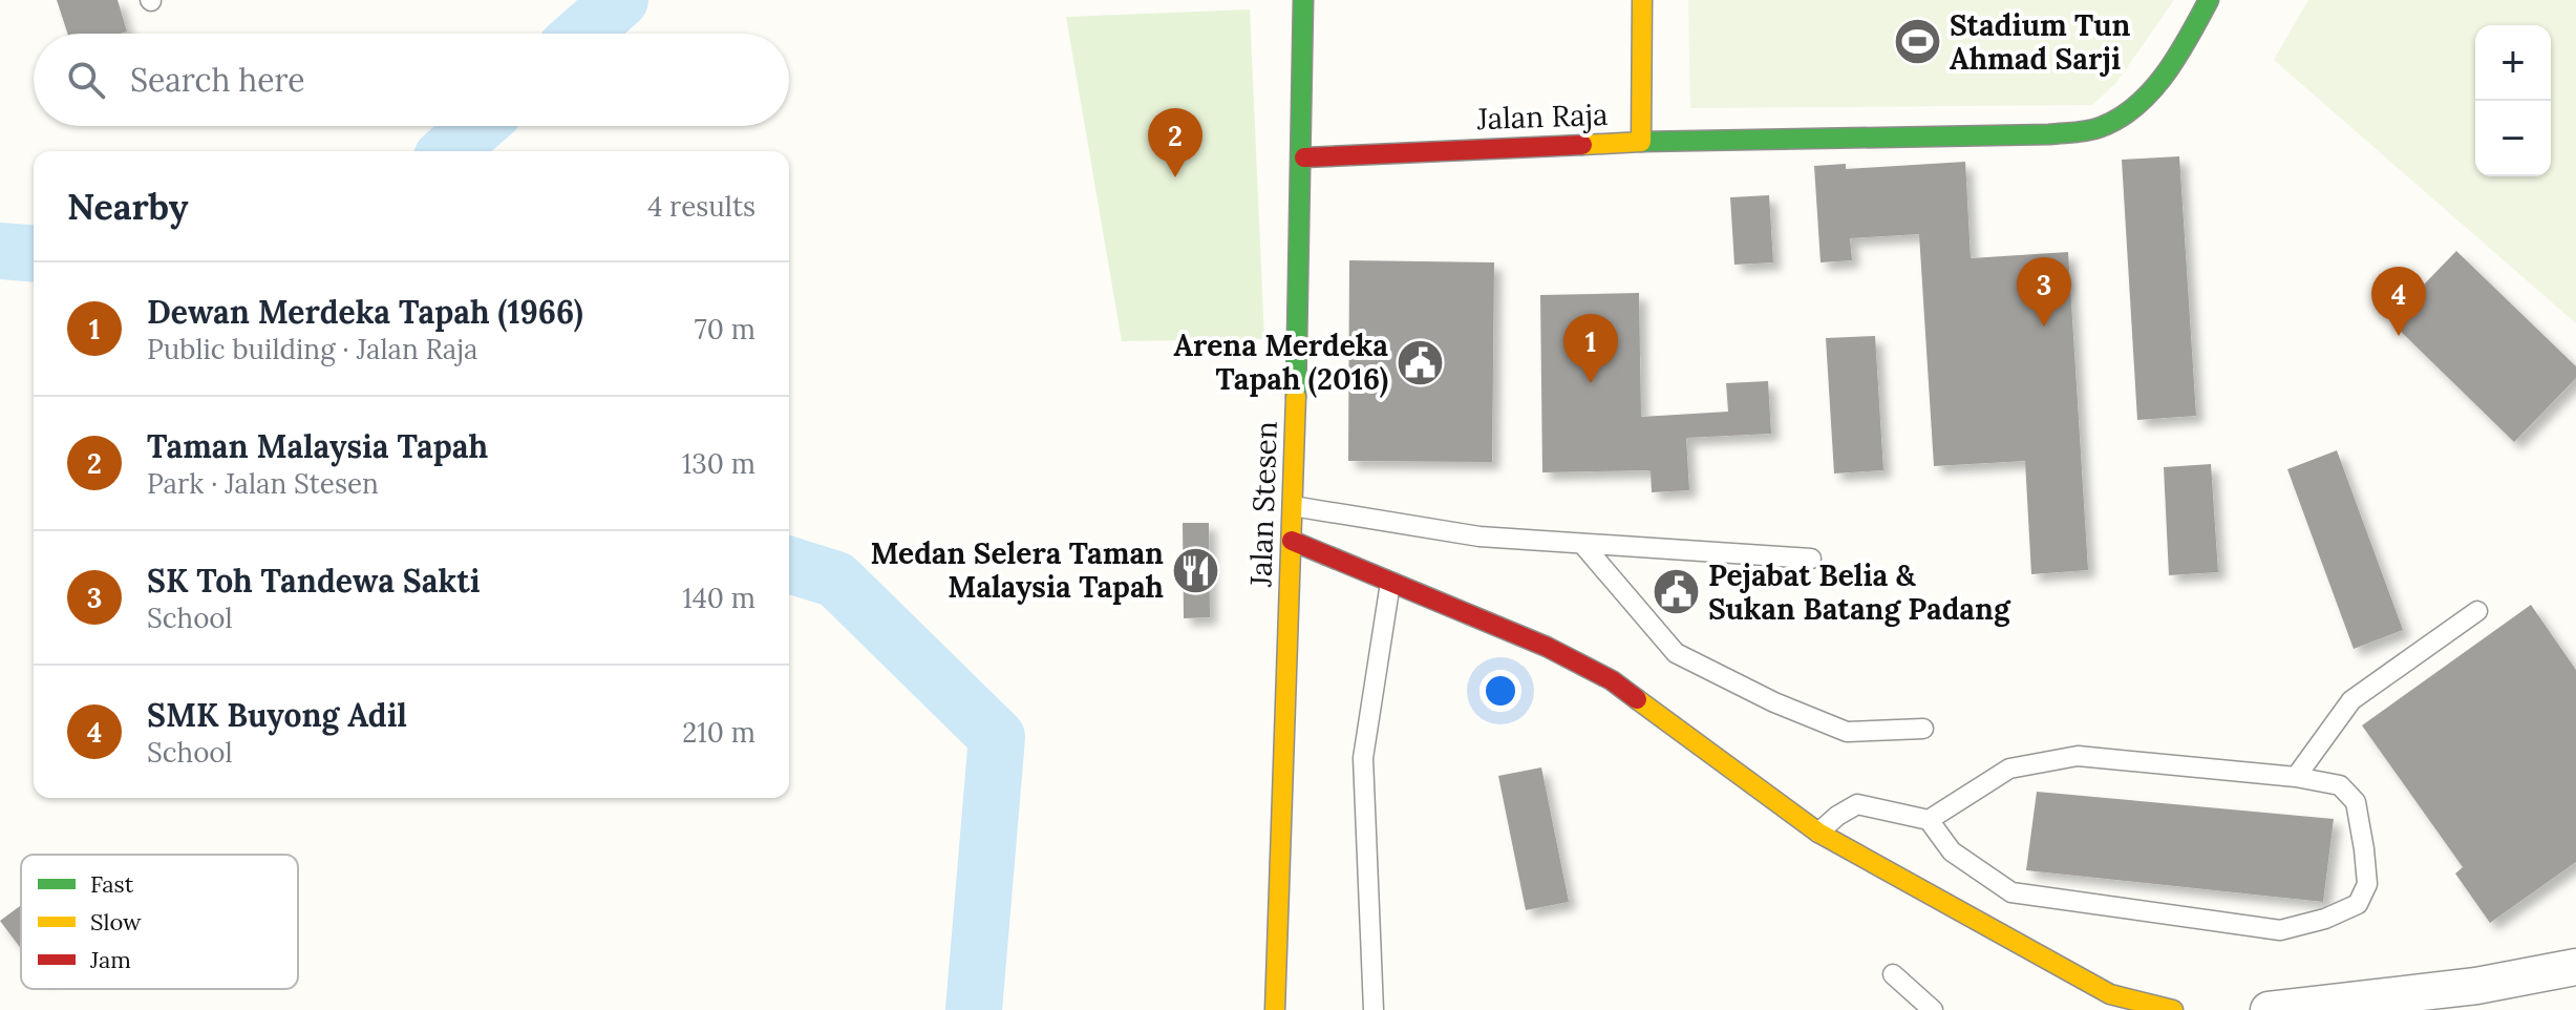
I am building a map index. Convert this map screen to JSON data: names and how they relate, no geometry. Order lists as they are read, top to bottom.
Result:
{
  "streets": {
    "street": ["Jalan Raja", "Jalan Stesen"]
  },
  "crossings": [
    ["Jalan Raja", "Jalan Stesen"]
  ],
  "places": {
    "sports": ["Stadium Tun Ahmad Sarji"],
    "public building": ["Arena Merdeka Tapah (2016)", "Pejabat Belia & Sukan Batang Padang"],
    "restaurant": ["Medan Selera Taman Malaysia Tapah"]
  },
  "legend": ["Fast", "Slow", "Jam"],
  "page": {
    "map_buttons": ["+", "−"],
    "search": "Search here",
    "pins": [
      "2",
      "3",
      "4",
      "1"
    ],
    "heading": ["Nearby", "4 results"],
    "list": [
      {
        "mark": "1",
        "name": "Dewan Merdeka Tapah (1966)",
        "note": "Public building · Jalan Raja",
        "value": "70 m"
      },
      {
        "mark": "2",
        "name": "Taman Malaysia Tapah",
        "note": "Park · Jalan Stesen",
        "value": "130 m"
      },
      {
        "mark": "3",
        "name": "SK Toh Tandewa Sakti",
        "note": "School",
        "value": "140 m"
      },
      {
        "mark": "4",
        "name": "SMK Buyong Adil",
        "note": "School",
        "value": "210 m"
      }
    ]
  }
}
